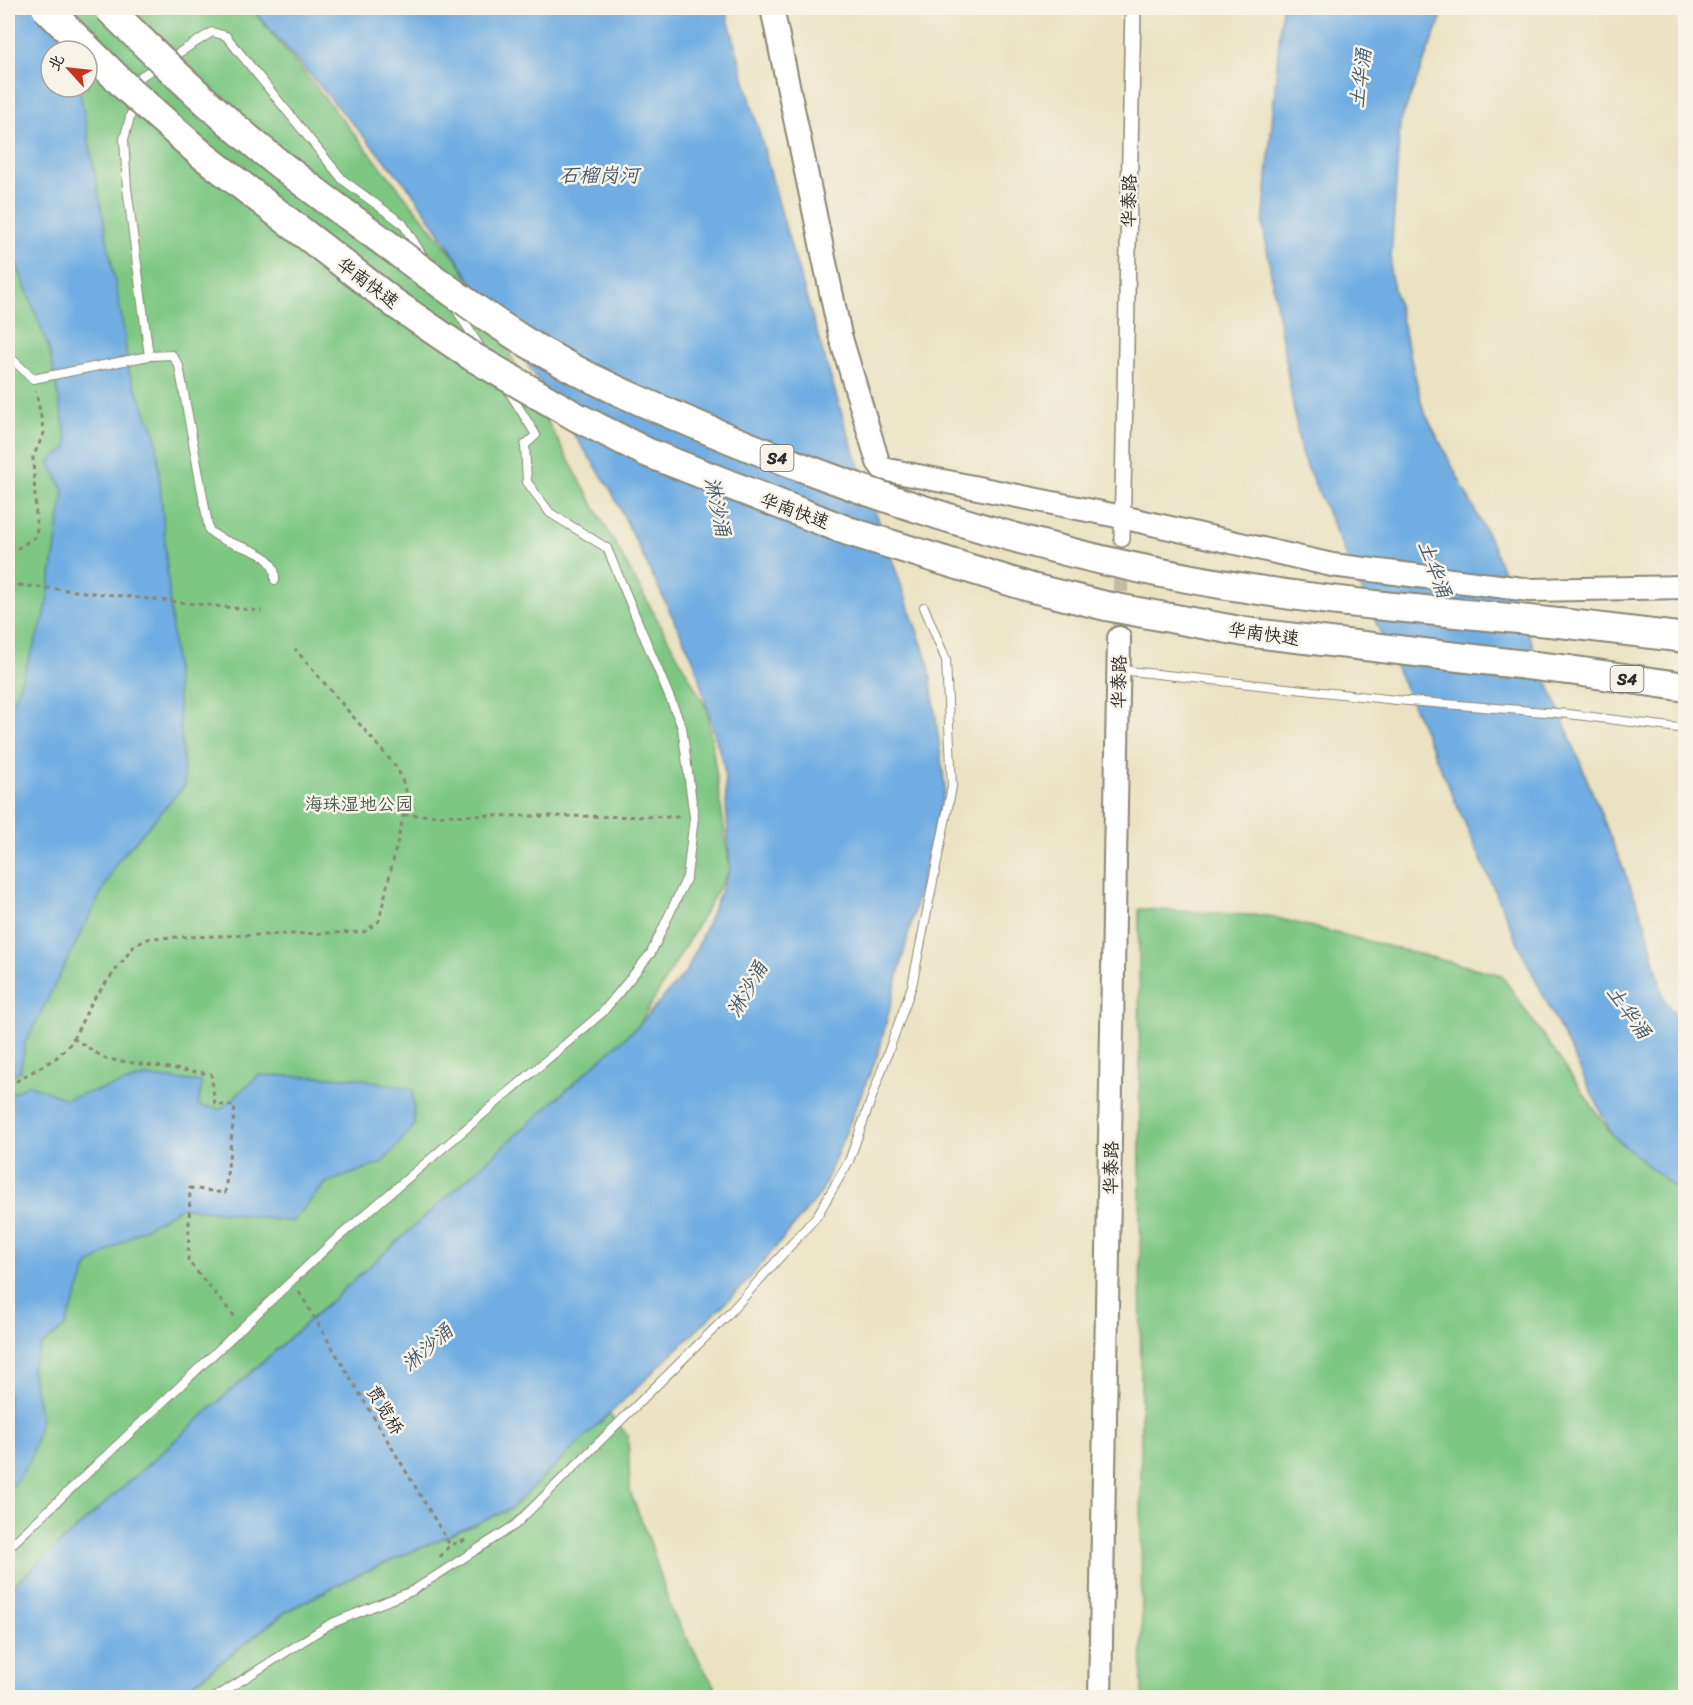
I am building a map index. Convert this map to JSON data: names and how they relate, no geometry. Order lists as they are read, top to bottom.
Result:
{
  "streets": {
    "highway": ["华南快速", "S4"],
    "street": ["华泰路"],
    "path": ["贯览桥"]
  },
  "water": ["土华涌", "石榴岗河", "淋沙涌"],
  "parks": ["海珠湿地公园"],
  "north": "top left"
}
